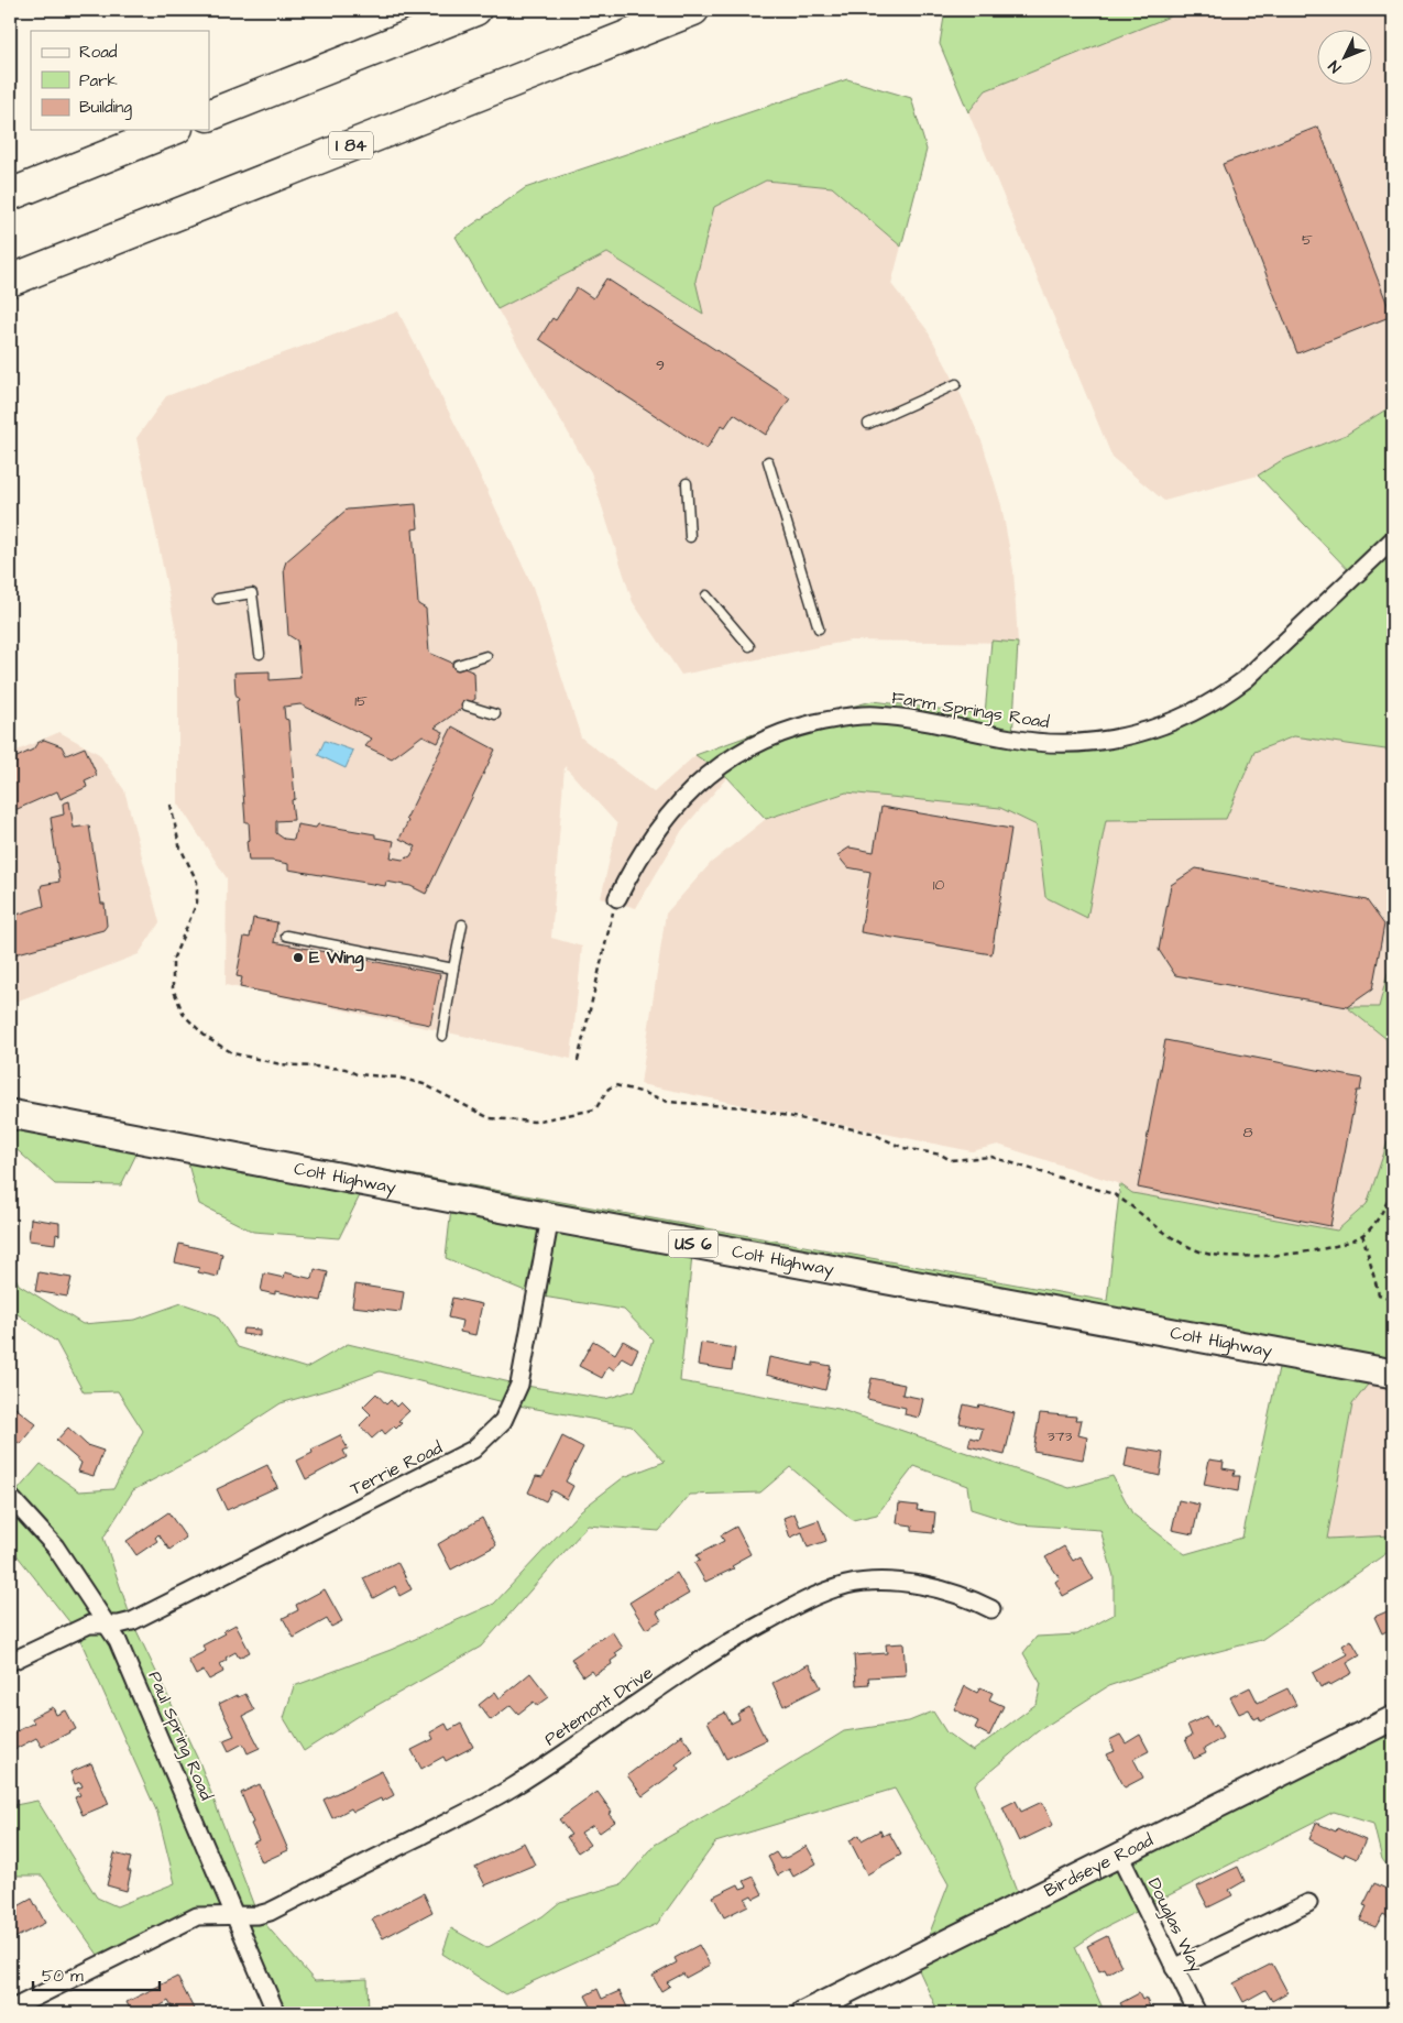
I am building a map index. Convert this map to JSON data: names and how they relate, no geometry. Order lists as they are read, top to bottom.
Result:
{
  "streets": {
    "highway": ["I 84", "Colt Highway", "US 6"],
    "main road": ["Birdseye Road"],
    "street": [
      "Farm Springs Road",
      "Terrie Road",
      "Petemont Drive",
      "Paul Spring Road",
      "Douglas Way"
    ]
  },
  "crossings": [
    ["Colt Highway", "Terrie Road"],
    ["Terrie Road", "Paul Spring Road"],
    ["Petemont Drive", "Paul Spring Road"],
    ["Birdseye Road", "Douglas Way"]
  ],
  "places": ["E Wing"],
  "house_numbers": [
    "5",
    "9",
    "15",
    "10",
    "8",
    "373"
  ],
  "legend": ["Road", "Park", "Building"],
  "scale_bar": "50 m",
  "north": "bottom left"
}
